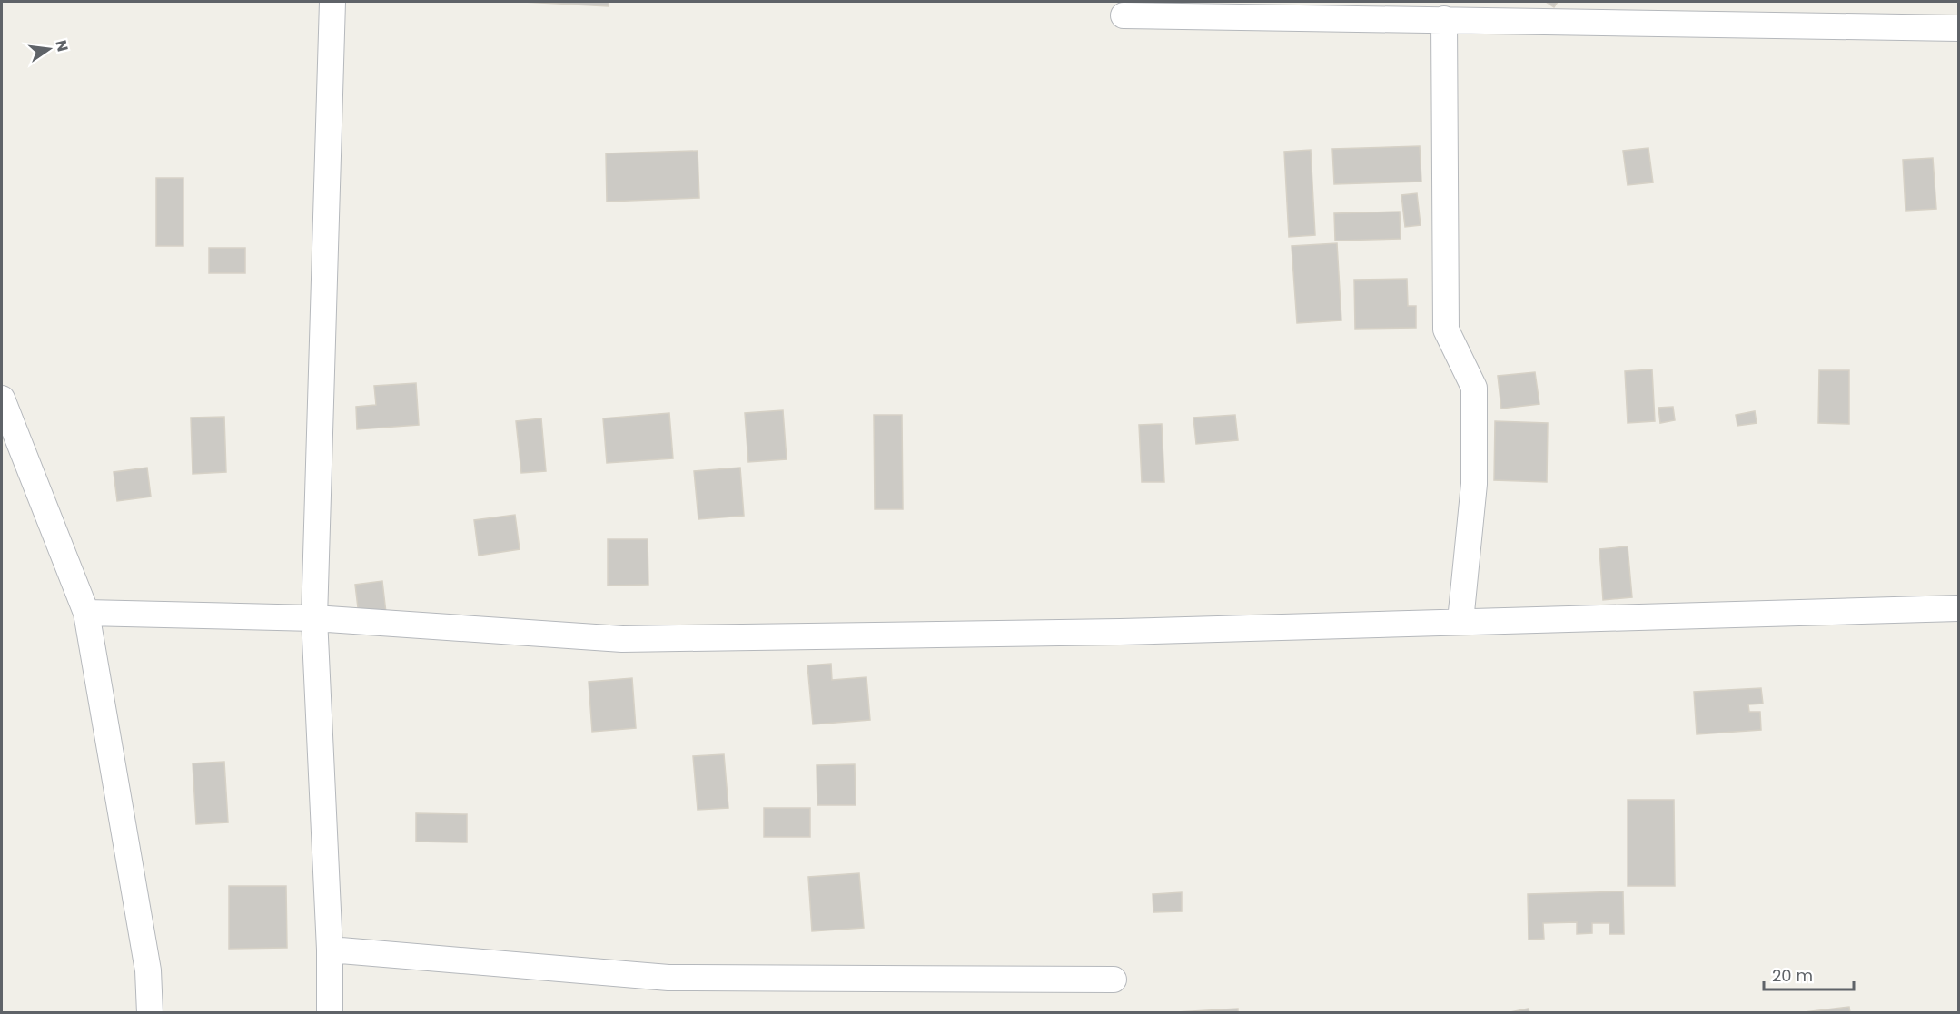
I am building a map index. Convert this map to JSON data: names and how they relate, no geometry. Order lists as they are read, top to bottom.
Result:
{
  "scale_bar": "20 m",
  "north": "right"
}
